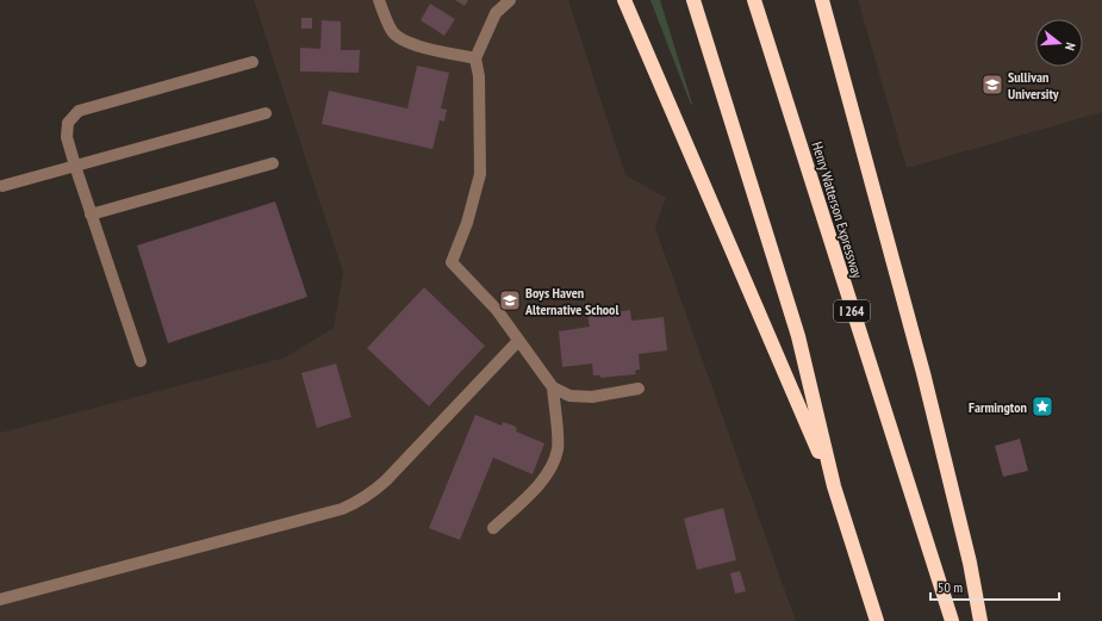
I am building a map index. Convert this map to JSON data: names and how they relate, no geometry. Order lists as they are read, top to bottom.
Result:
{
  "streets": {
    "highway": ["Henry Watterson Expressway", "I 264"]
  },
  "places": {
    "school or university": ["Sullivan University", "Boys Haven Alternative School"],
    "place": ["Farmington"]
  },
  "scale_bar": "50 m",
  "north": "right"
}
